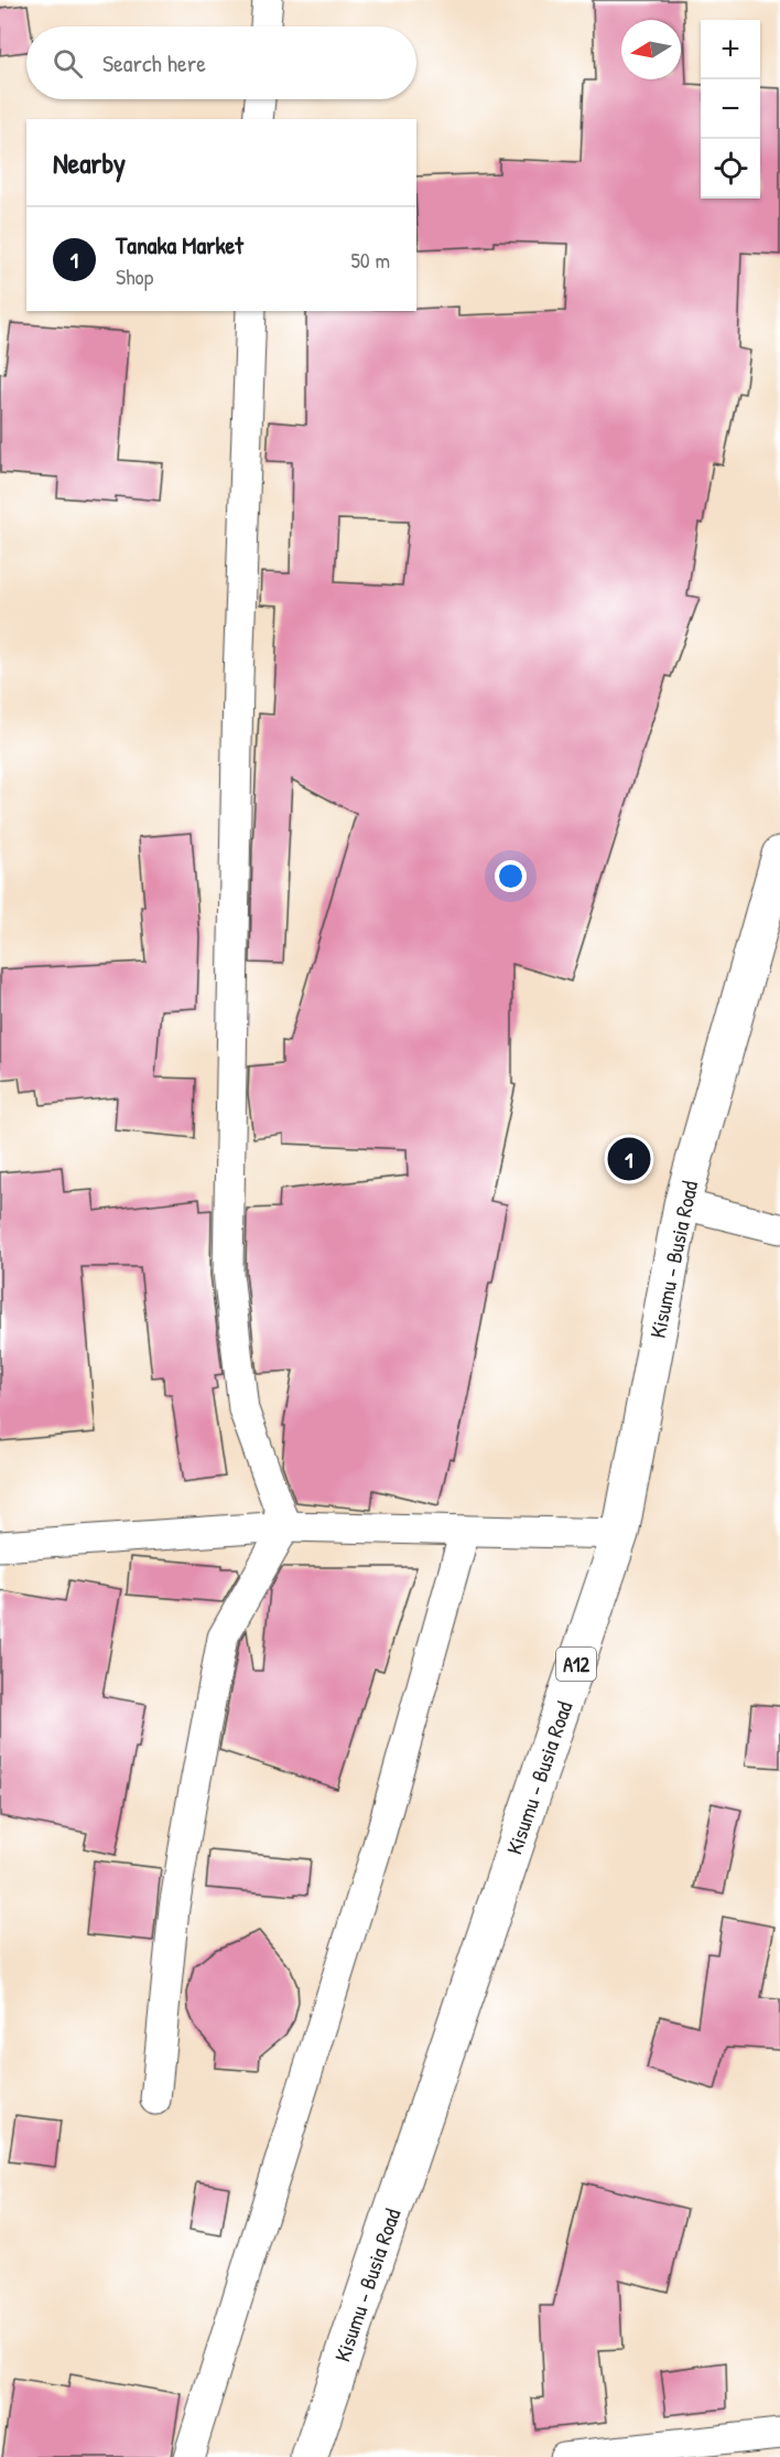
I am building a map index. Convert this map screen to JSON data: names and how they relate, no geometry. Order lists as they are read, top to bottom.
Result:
{
  "streets": {
    "highway": ["Kisumu - Busia Road", "A12"]
  },
  "north": "left",
  "page": {
    "map_buttons": ["+", "−"],
    "search": "Search here",
    "heading": "Nearby",
    "list": [
      {
        "mark": "1",
        "name": "Tanaka Market",
        "note": "Shop",
        "value": "50 m"
      }
    ],
    "pins": "1"
  }
}
